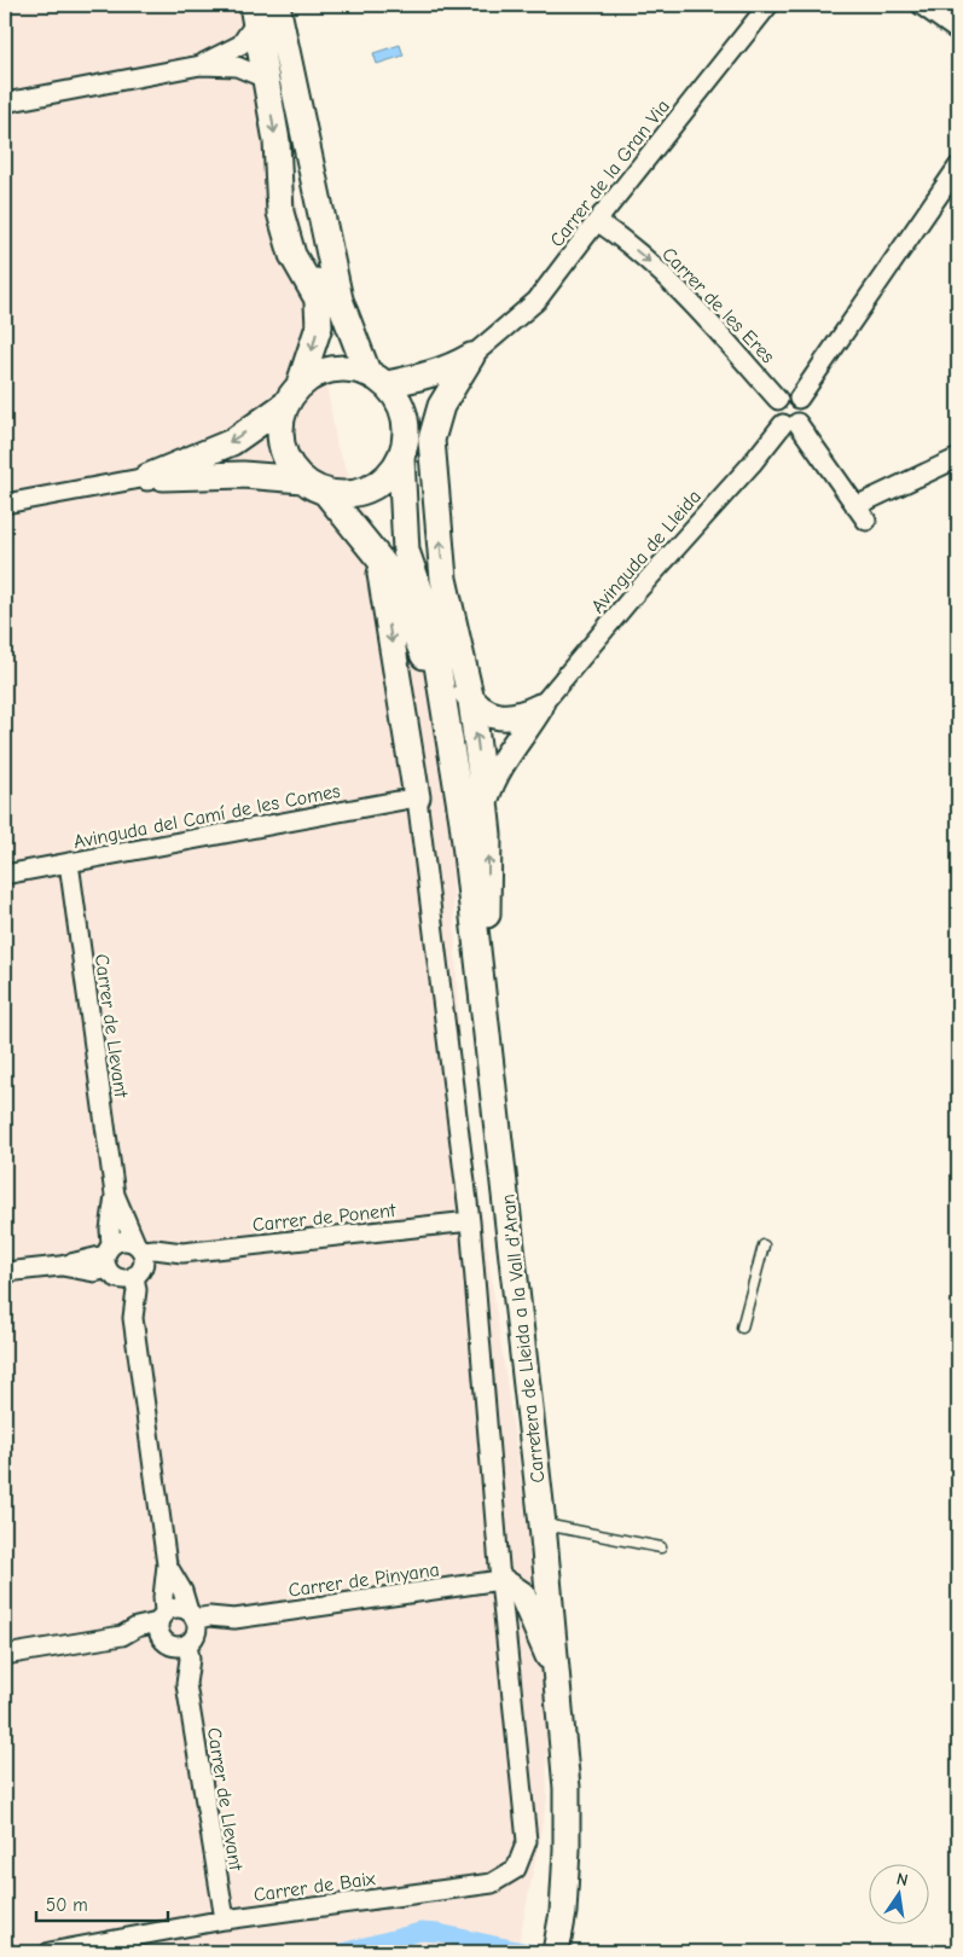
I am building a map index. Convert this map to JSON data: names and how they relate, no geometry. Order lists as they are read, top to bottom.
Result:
{
  "streets": {
    "main road": ["Carretera de Lleida a la Vall d'Aran"],
    "street": [
      "Carrer de la Gran Via",
      "Carrer de les Eres",
      "Avinguda de Lleida",
      "Avinguda del Camí de les Comes",
      "Carrer de Llevant",
      "Carrer de Ponent",
      "Carrer de Pinyana",
      "Carrer de Baix"
    ]
  },
  "crossings": [
    ["Carrer de la Gran Via", "Carrer de les Eres"],
    ["Carrer de les Eres", "Avinguda de Lleida"],
    ["Avinguda del Camí de les Comes", "Carrer de Llevant"],
    ["Carrer de Llevant", "Carrer de Ponent"],
    ["Carrer de Llevant", "Carrer de Pinyana"],
    ["Carrer de Llevant", "Carrer de Baix"],
    ["Carrer de Pinyana", "Carrer de Baix"]
  ],
  "one_way": ["Carrer de les Eres"],
  "scale_bar": "50 m",
  "north": "top"
}
